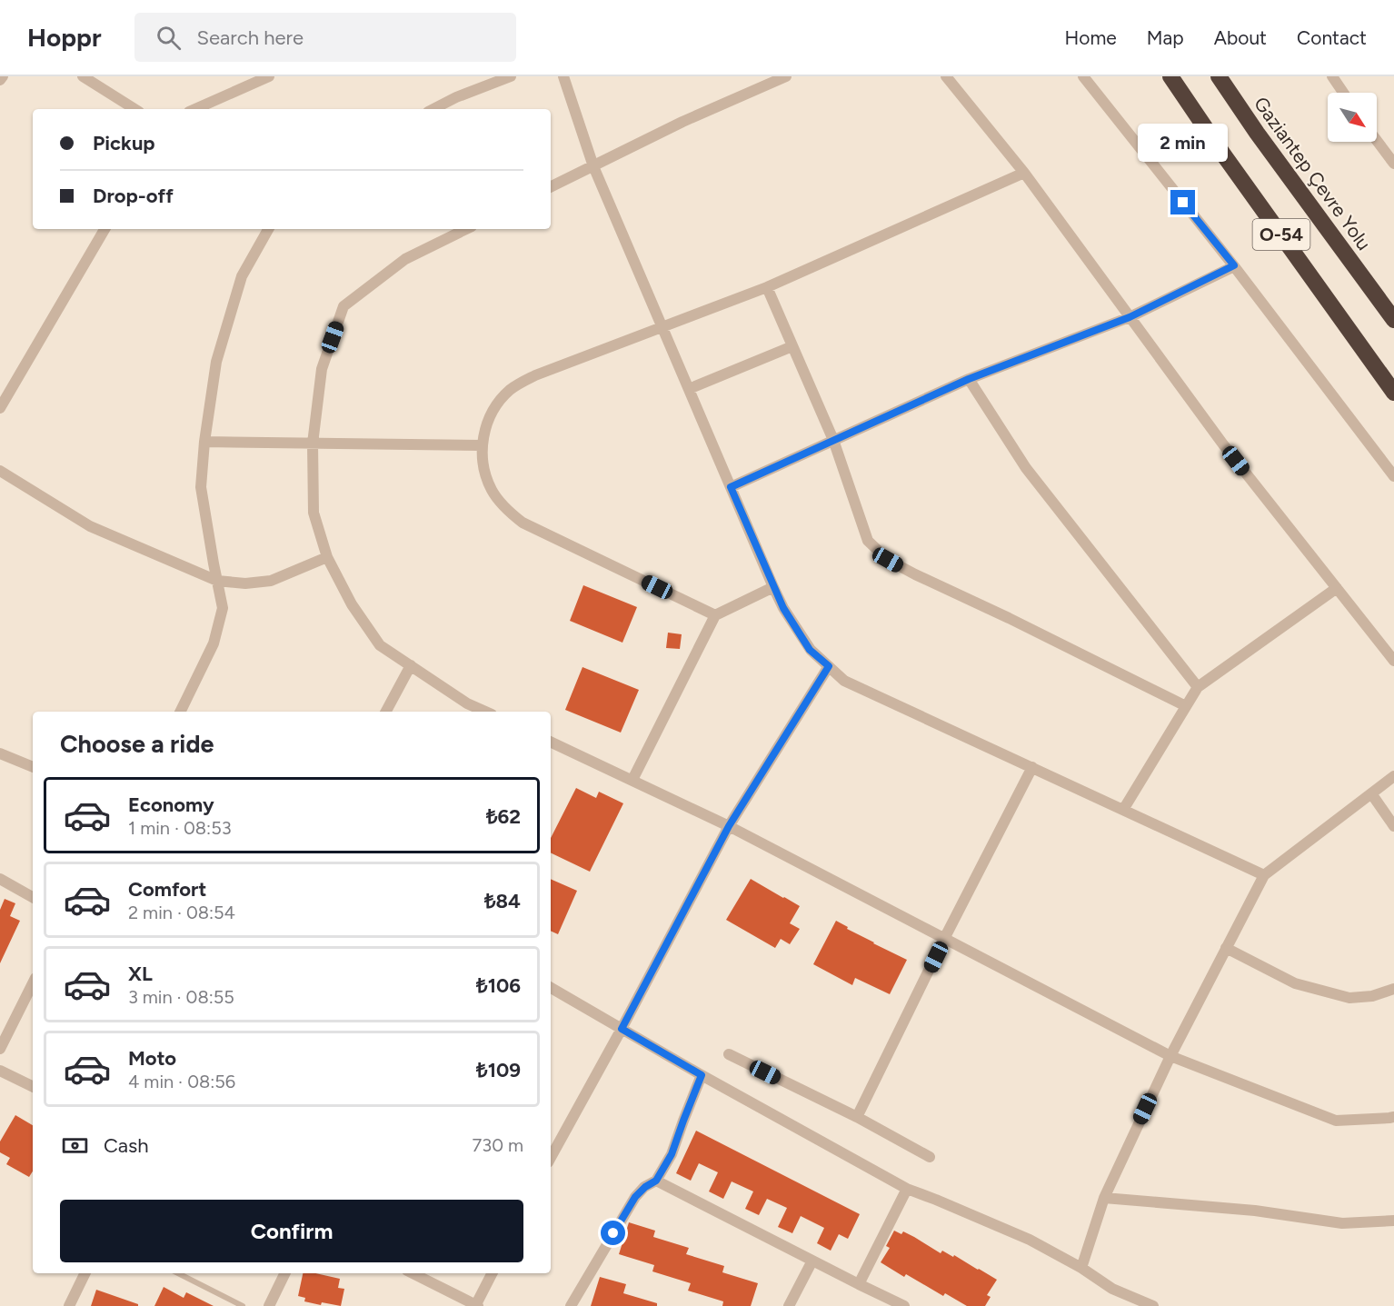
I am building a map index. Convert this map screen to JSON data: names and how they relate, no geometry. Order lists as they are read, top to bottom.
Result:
{
  "streets": {
    "highway": ["Gaziantep Çevre Yolu", "O-54"]
  },
  "north": "bottom right",
  "page": {
    "header": "Hoppr",
    "search": "Search here",
    "nav": [
      "Home",
      "Map",
      "About",
      "Contact"
    ],
    "banner": ["Pickup", "Drop-off"],
    "bubble": "2 min",
    "heading": "Choose a ride",
    "list": [
      {
        "name": "Economy",
        "note": "1 min · 08:53",
        "value": "₺62"
      },
      {
        "name": "Comfort",
        "note": "2 min · 08:54",
        "value": "₺84"
      },
      {
        "name": "XL",
        "note": "3 min · 08:55",
        "value": "₺106"
      },
      {
        "name": "Moto",
        "note": "4 min · 08:56",
        "value": "₺109"
      }
    ],
    "pay": ["Cash", "730 m"],
    "buttons": "Confirm"
  }
}
